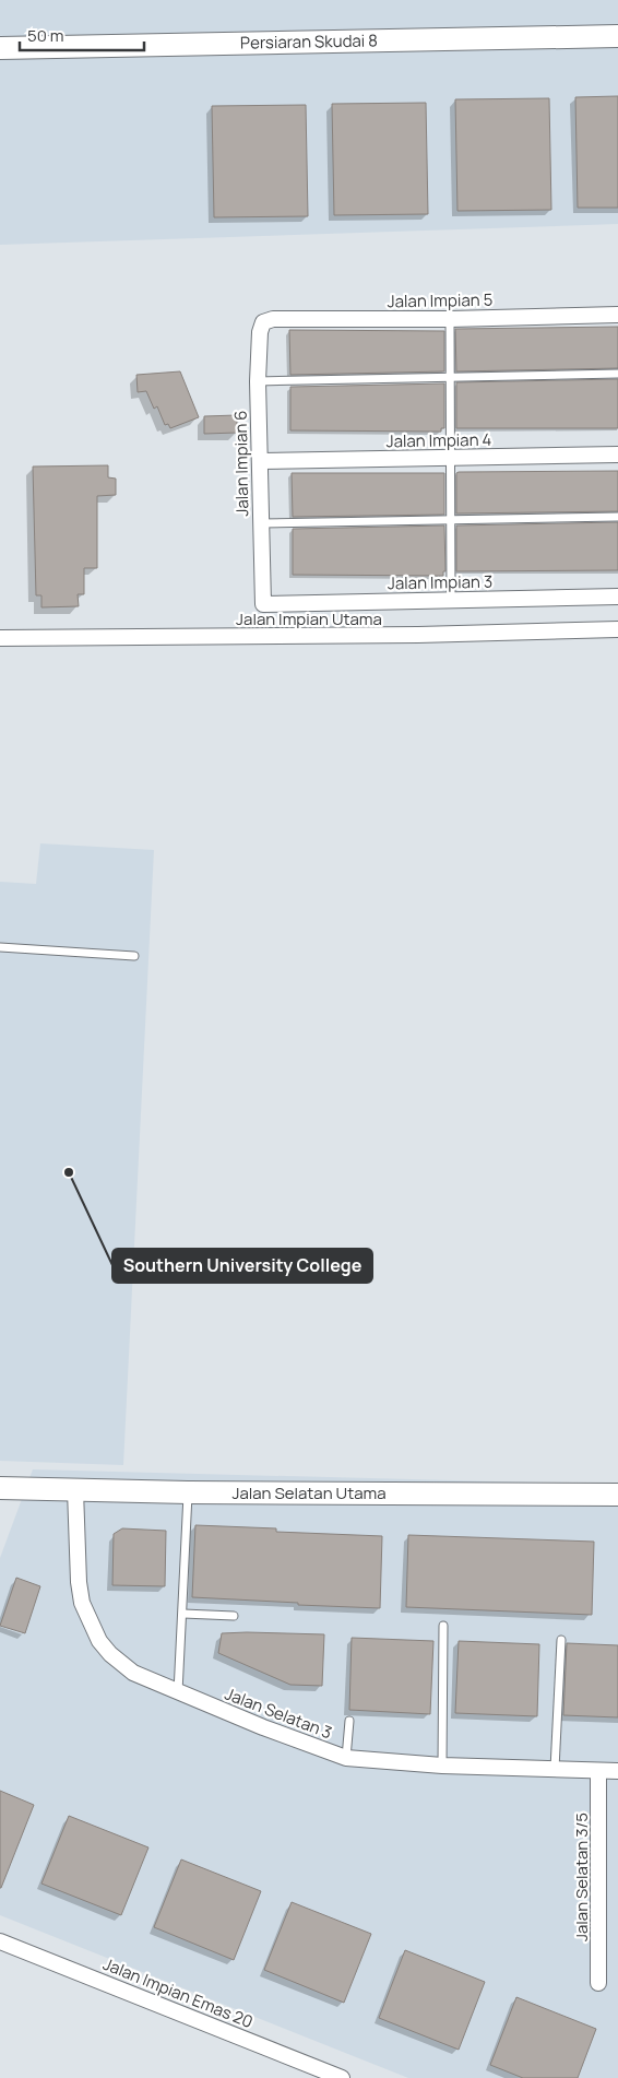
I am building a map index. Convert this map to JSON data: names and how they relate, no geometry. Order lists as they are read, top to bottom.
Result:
{
  "streets": {
    "street": [
      "Persiaran Skudai 8",
      "Jalan Impian 5",
      "Jalan Impian 4",
      "Jalan Impian 6",
      "Jalan Impian 3",
      "Jalan Impian Utama",
      "Jalan Selatan Utama",
      "Jalan Selatan 3",
      "Jalan Selatan 3/5",
      "Jalan Impian Emas 20"
    ]
  },
  "crossings": [
    ["Jalan Impian 5", "Jalan Impian 6"],
    ["Jalan Impian 4", "Jalan Impian 6"],
    ["Jalan Impian 6", "Jalan Impian 3"],
    ["Jalan Selatan Utama", "Jalan Selatan 3"],
    ["Jalan Selatan 3", "Jalan Selatan 3/5"]
  ],
  "places": ["Southern University College"],
  "scale_bar": "50 m"
}
